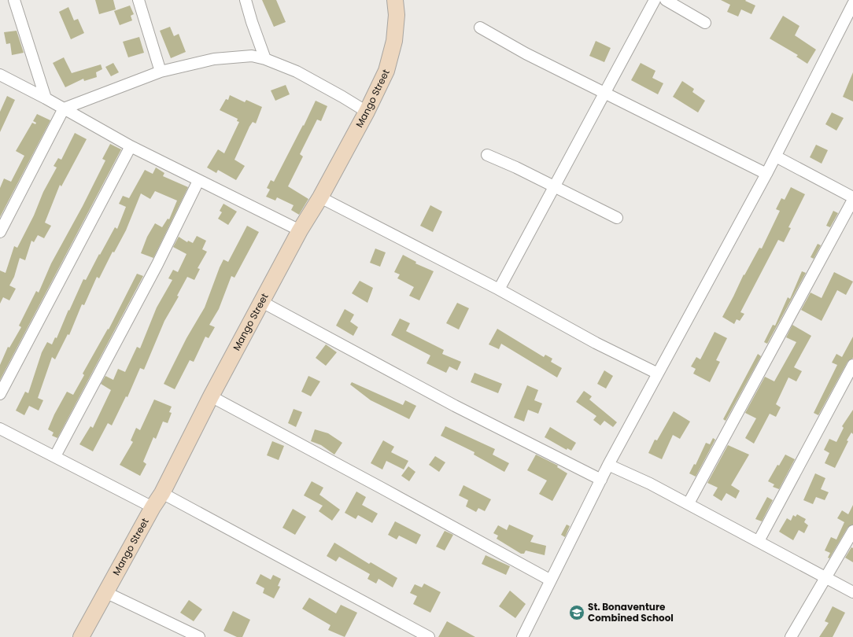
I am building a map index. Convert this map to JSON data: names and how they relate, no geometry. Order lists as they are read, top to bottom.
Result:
{
  "streets": {
    "main road": ["Mango Street"]
  },
  "places": {
    "school or university": ["St. Bonaventure Combined School"]
  }
}
